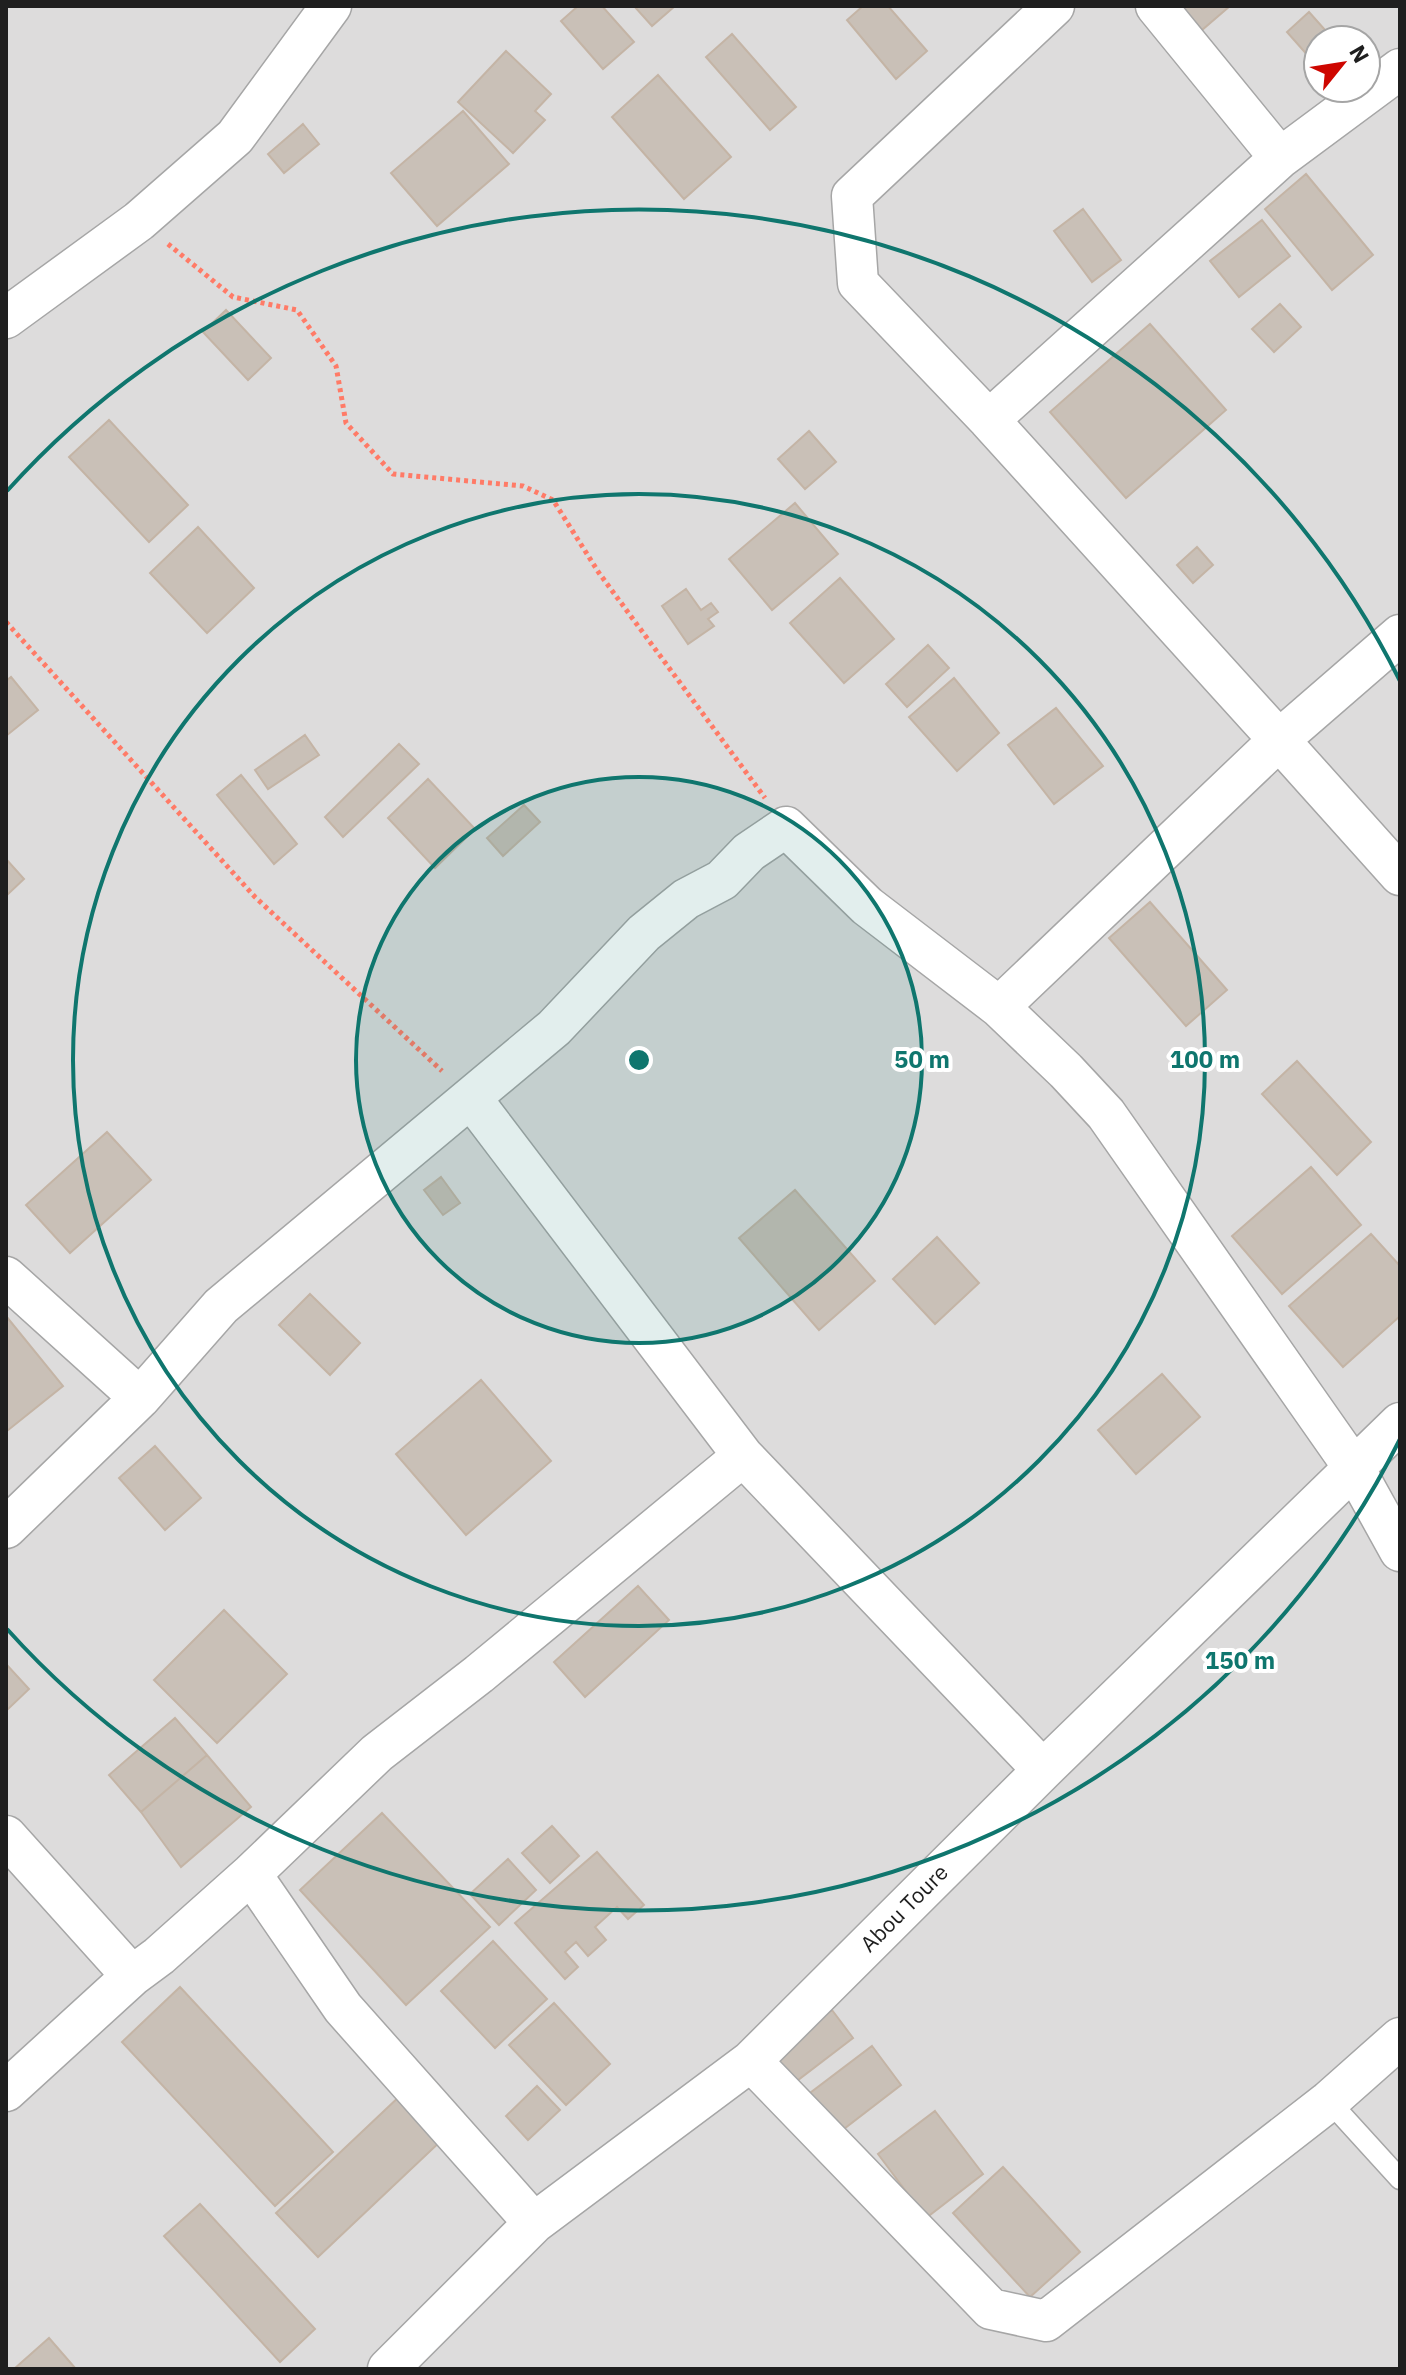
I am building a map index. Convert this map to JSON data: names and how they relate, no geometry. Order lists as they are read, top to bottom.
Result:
{
  "streets": {
    "street": ["Abou Toure"]
  },
  "north": "top right",
  "rings": ["50 m", "100 m", "150 m"]
}
